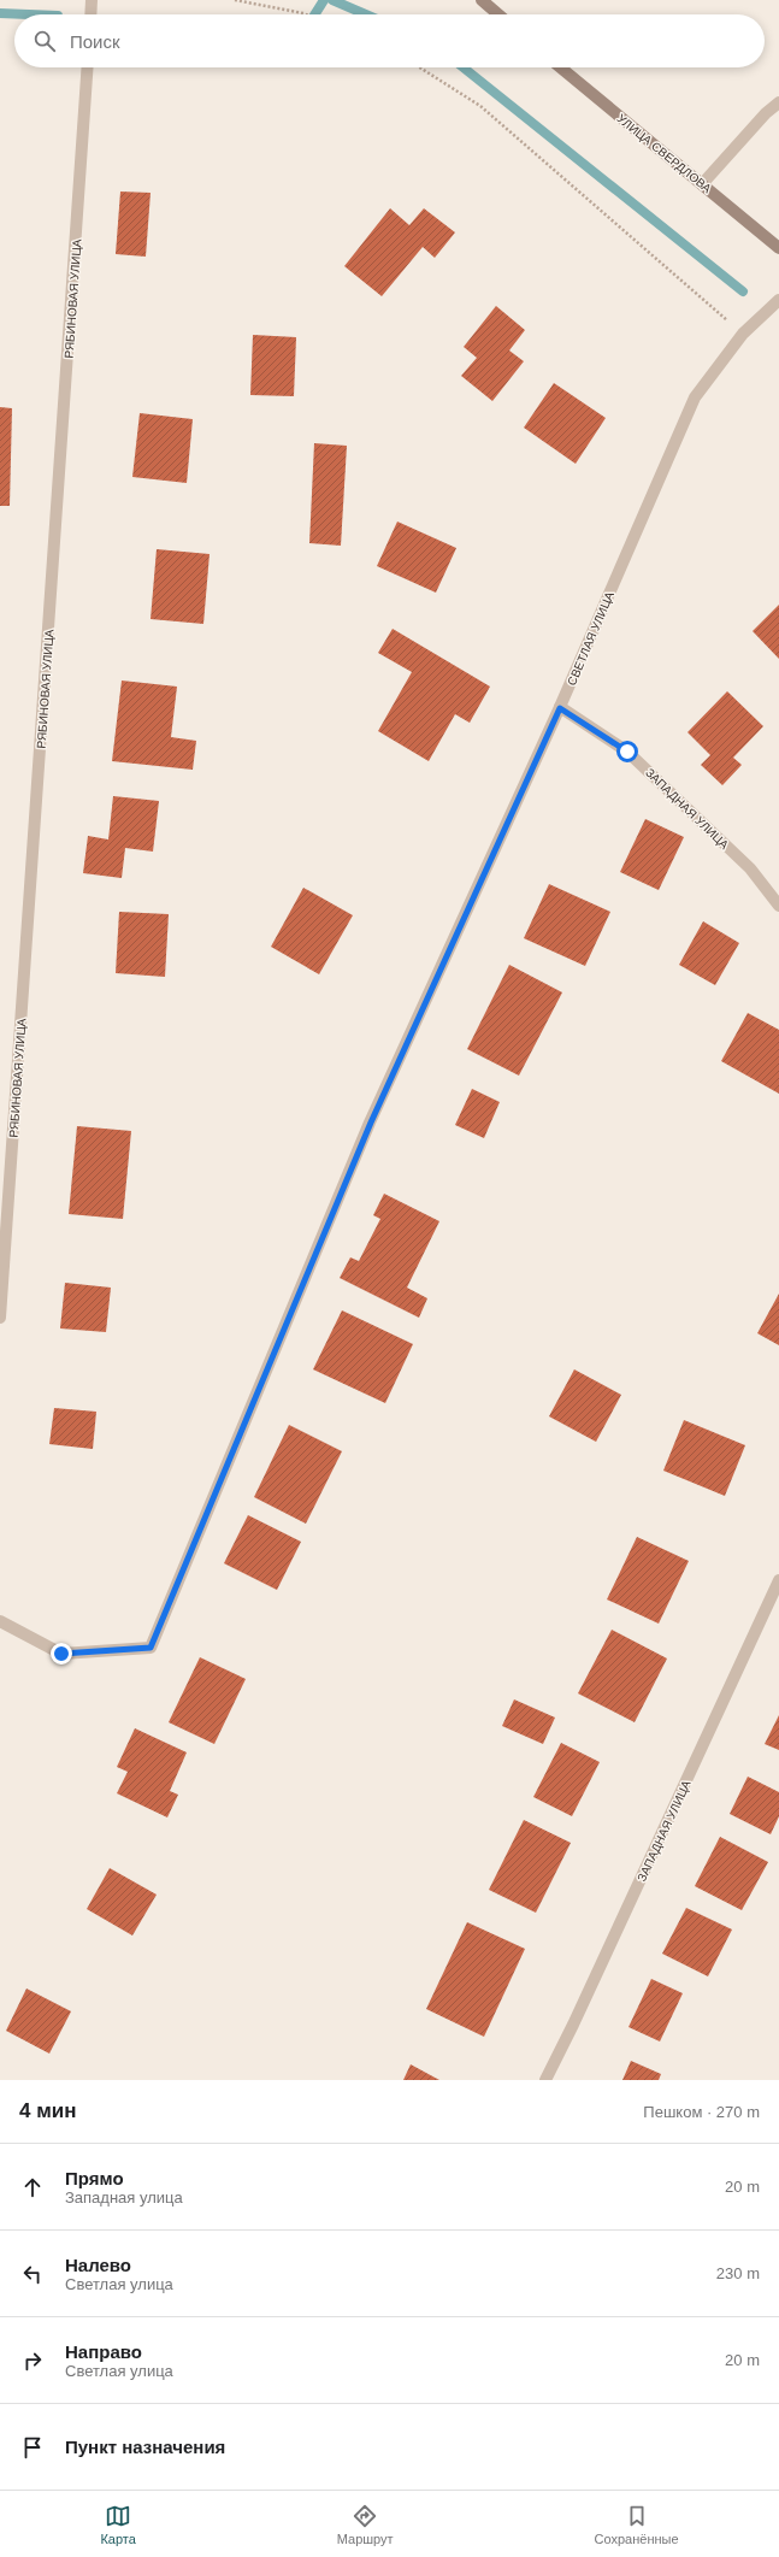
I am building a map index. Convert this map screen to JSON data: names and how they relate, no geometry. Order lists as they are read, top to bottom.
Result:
{
  "streets": {
    "main road": ["УЛИЦА СВЕРДЛОВА"],
    "street": ["РЯБИНОВАЯ УЛИЦА", "СВЕТЛАЯ УЛИЦА", "ЗАПАДНАЯ УЛИЦА"]
  },
  "crossings": [
    ["СВЕТЛАЯ УЛИЦА", "ЗАПАДНАЯ УЛИЦА"]
  ],
  "page": {
    "search": "Поиск",
    "heading": ["4 мин", "Пешком · 270 m"],
    "list": [
      ["Прямо", "Западная улица", "20 m"],
      ["Налево", "Светлая улица", "230 m"],
      ["Направо", "Светлая улица", "20 m"],
      "Пункт назначения"
    ],
    "nav": ["Карта", "Маршрут", "Сохранённые"]
  }
}
